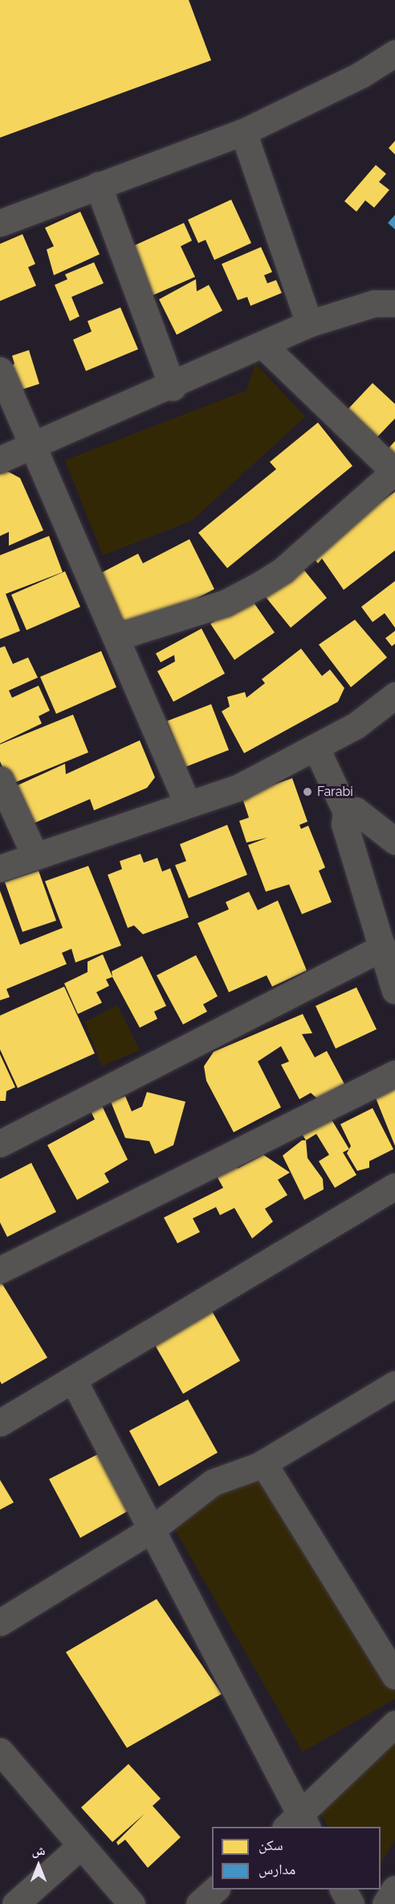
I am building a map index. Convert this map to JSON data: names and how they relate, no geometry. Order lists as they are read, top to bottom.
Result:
{
  "places": ["Farabi"],
  "legend": ["سكن", "مدارس"],
  "north": "top"
}
